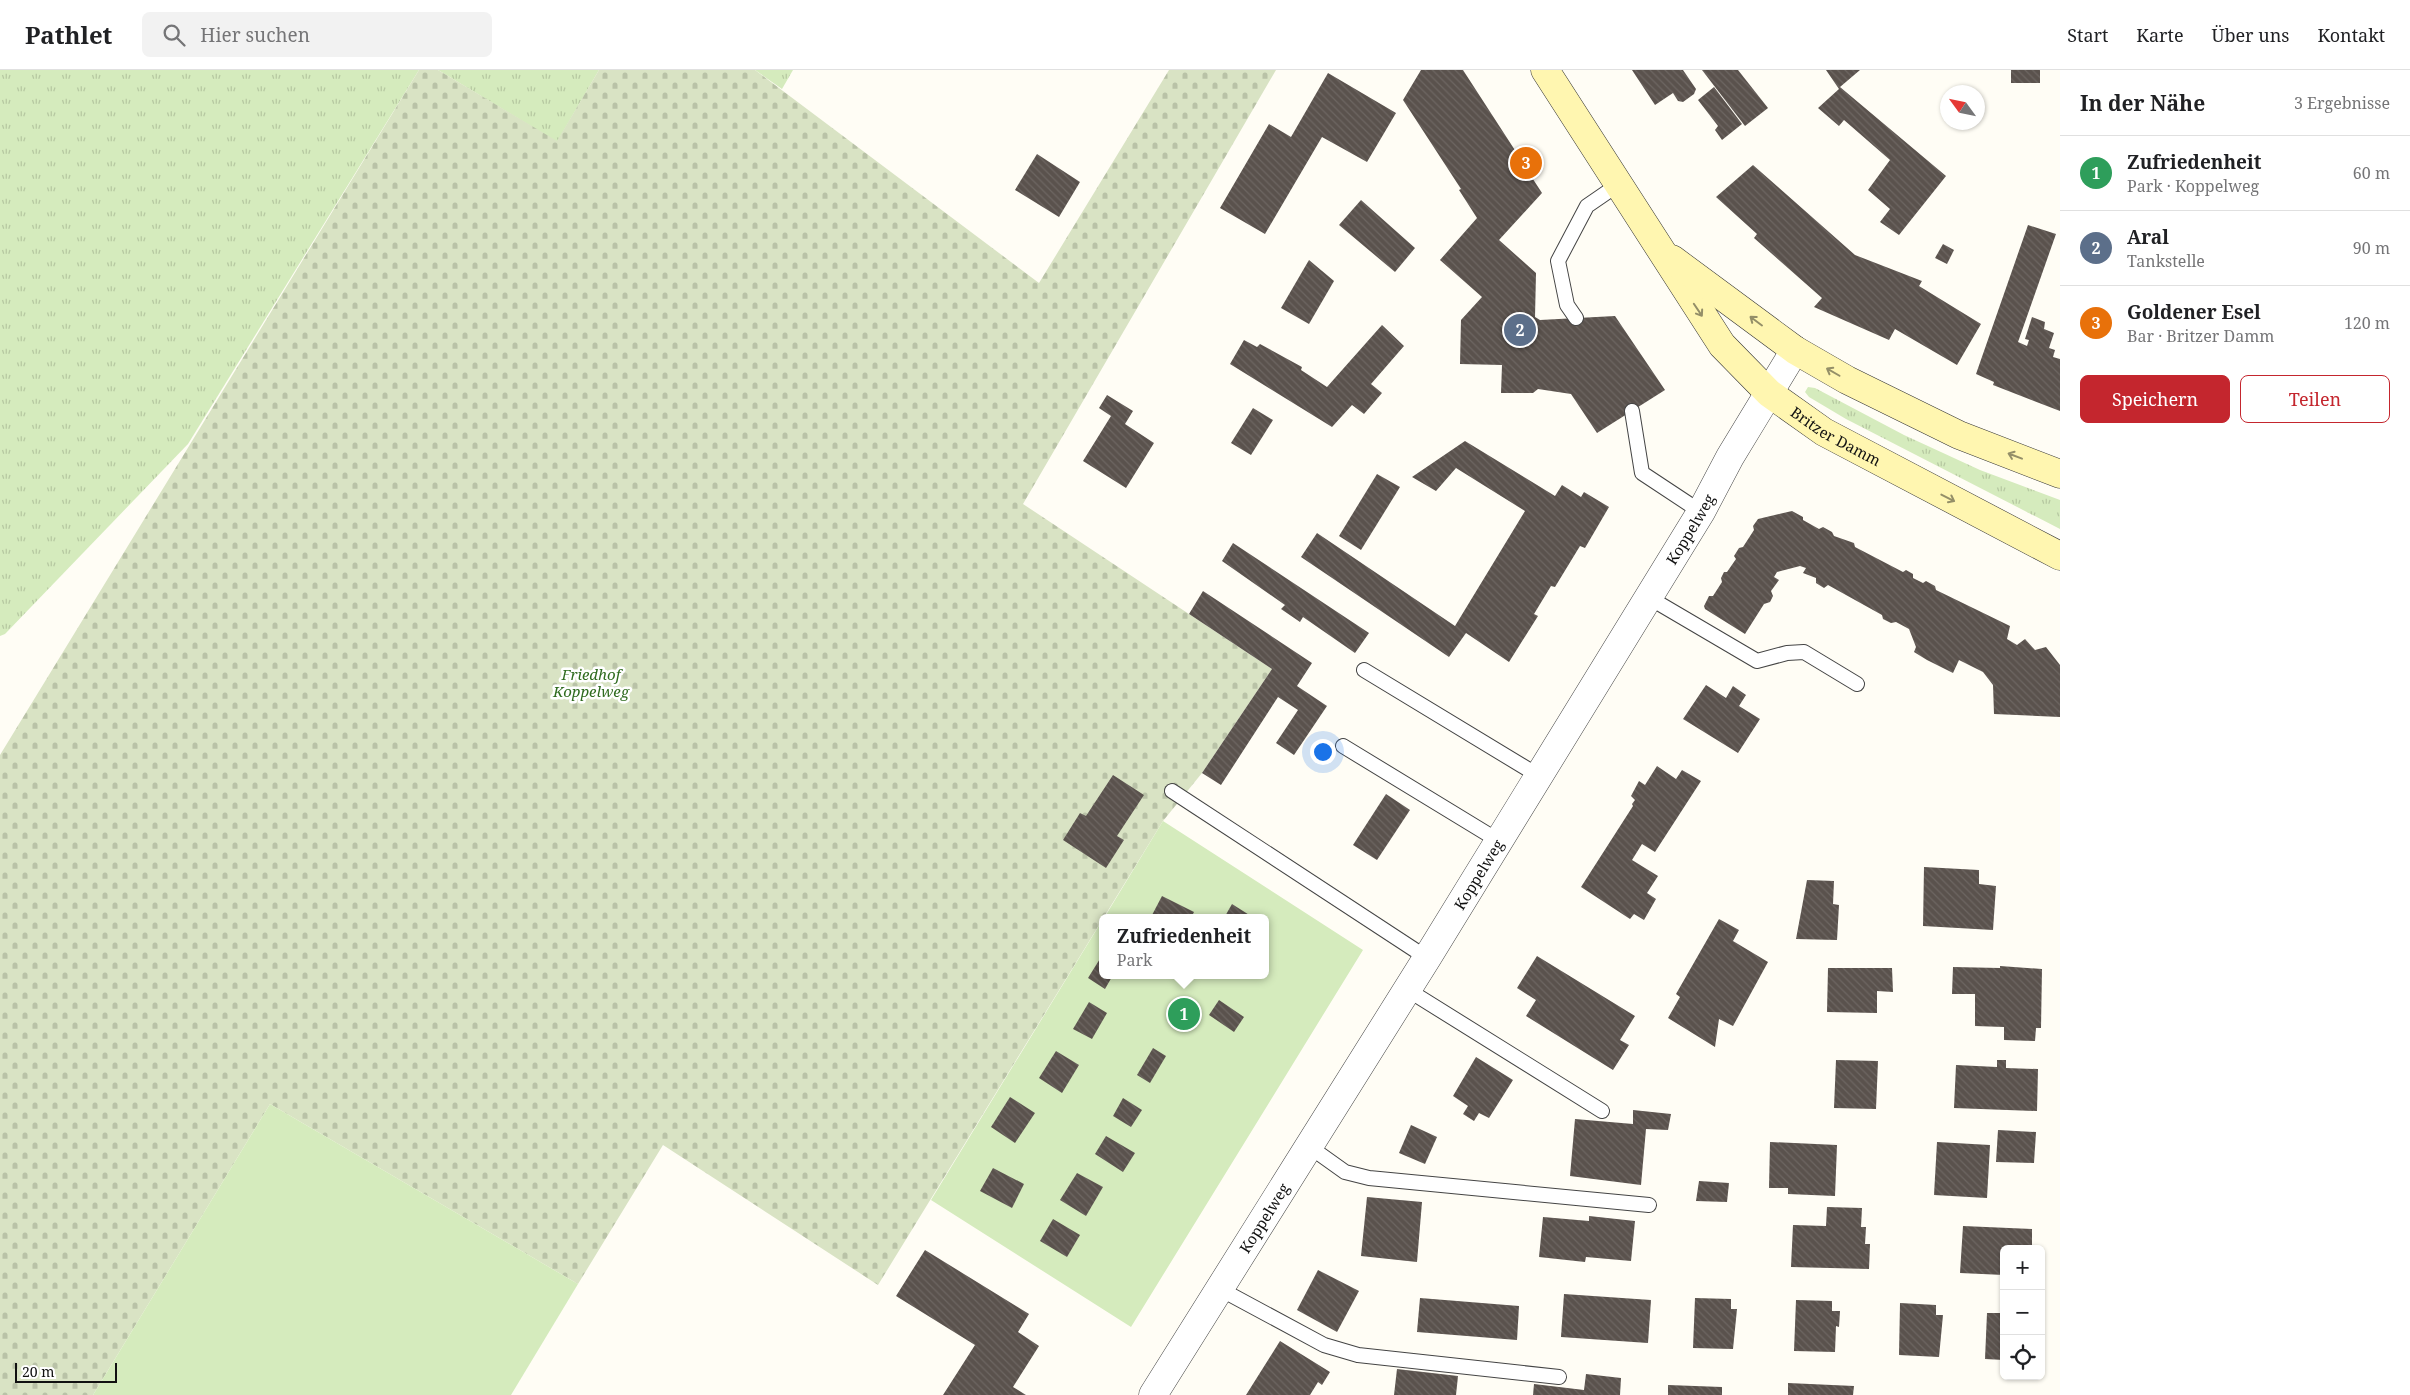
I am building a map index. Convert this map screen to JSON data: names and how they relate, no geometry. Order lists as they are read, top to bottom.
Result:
{
  "streets": {
    "main road": ["Britzer Damm"],
    "street": ["Koppelweg"]
  },
  "crossings": [
    ["Britzer Damm", "Koppelweg"]
  ],
  "parks": ["Friedhof Koppelweg"],
  "scale_bar": "20 m",
  "north": "top left",
  "page": {
    "header": "Pathlet",
    "search": "Hier suchen",
    "nav": [
      "Start",
      "Karte",
      "Über uns",
      "Kontakt"
    ],
    "heading": ["In der Nähe", "3 Ergebnisse"],
    "list": [
      {
        "mark": "1",
        "name": "Zufriedenheit",
        "note": "Park · Koppelweg",
        "value": "60 m"
      },
      {
        "mark": "2",
        "name": "Aral",
        "note": "Tankstelle",
        "value": "90 m"
      },
      {
        "mark": "3",
        "name": "Goldener Esel",
        "note": "Bar · Britzer Damm",
        "value": "120 m"
      }
    ],
    "pins": ["3", "2", "1"],
    "buttons": ["Speichern", "Teilen"],
    "popup": ["Zufriedenheit", "Park"],
    "map_buttons": ["+", "−"],
    "scale": "20 m"
  }
}
